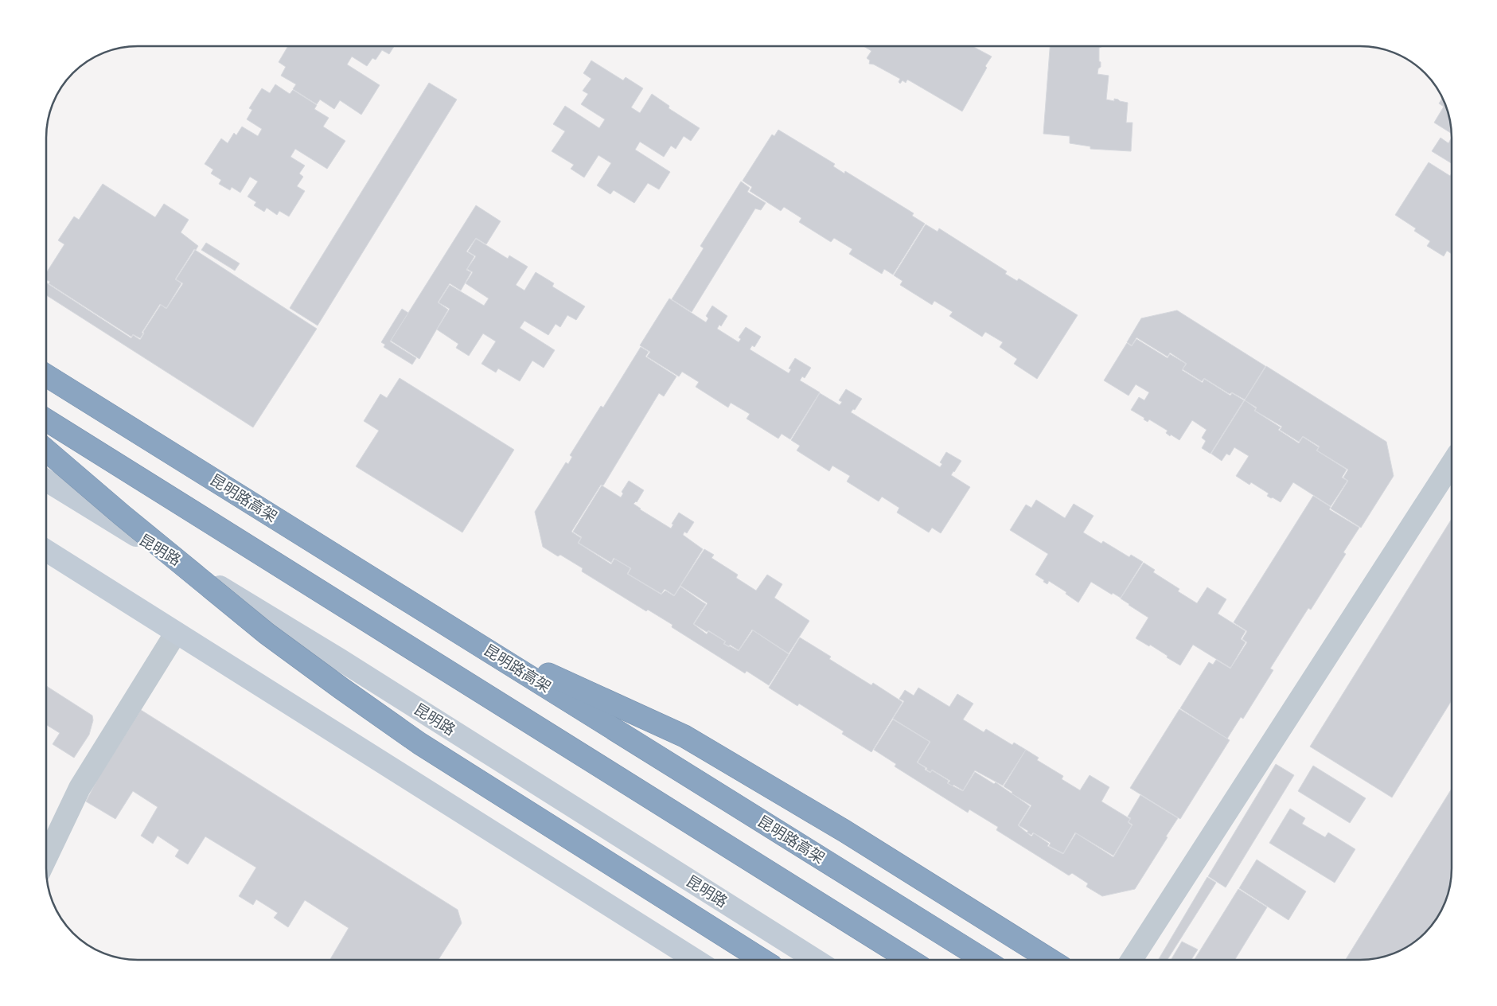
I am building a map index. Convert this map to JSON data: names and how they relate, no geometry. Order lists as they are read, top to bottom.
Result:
{
  "streets": {
    "highway": ["昆明路高架"],
    "main road": ["昆明路"]
  }
}
